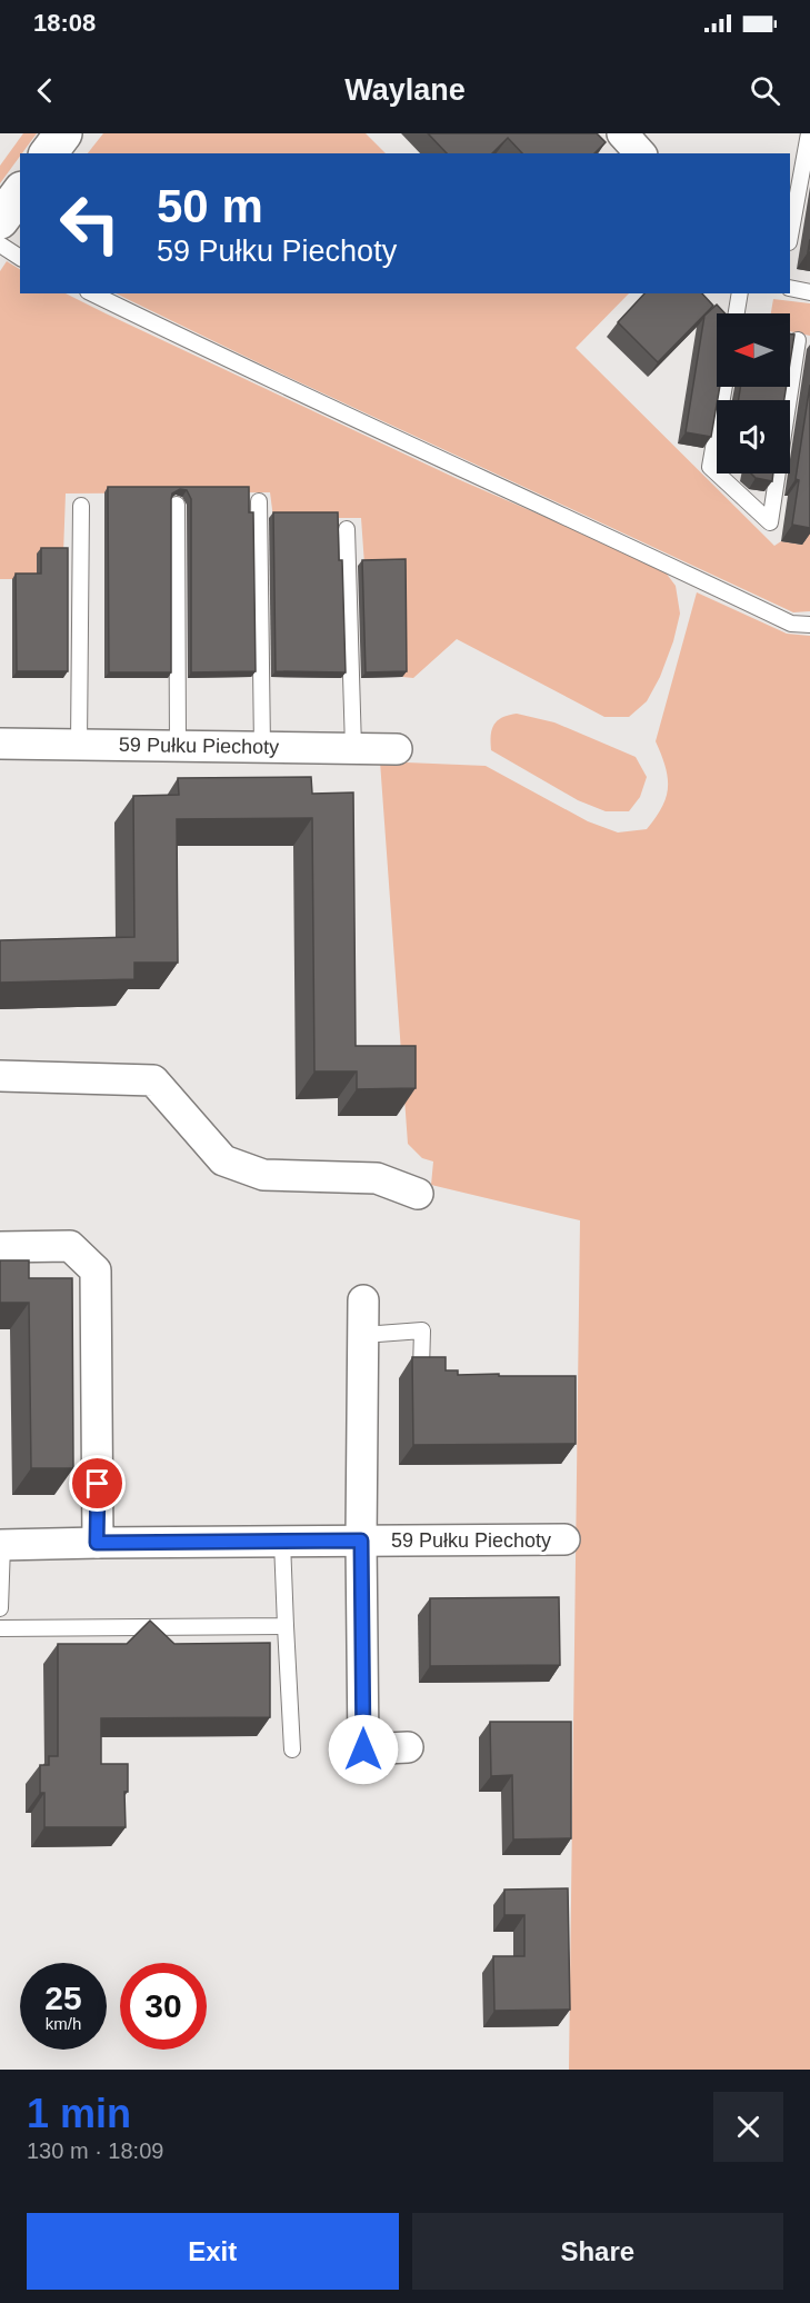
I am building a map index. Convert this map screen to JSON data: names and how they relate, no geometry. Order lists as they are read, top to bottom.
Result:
{
  "streets": {
    "street": ["59 Pułku Piechoty"]
  },
  "north": "left",
  "page": {
    "status": "18:08",
    "header": "Waylane",
    "turn": ["50 m", "59 Pułku Piechoty"],
    "speed": "25 km/h",
    "limit": "30",
    "heading": ["1 min", "130 m · 18:09"],
    "buttons": ["Exit", "Share"]
  }
}
